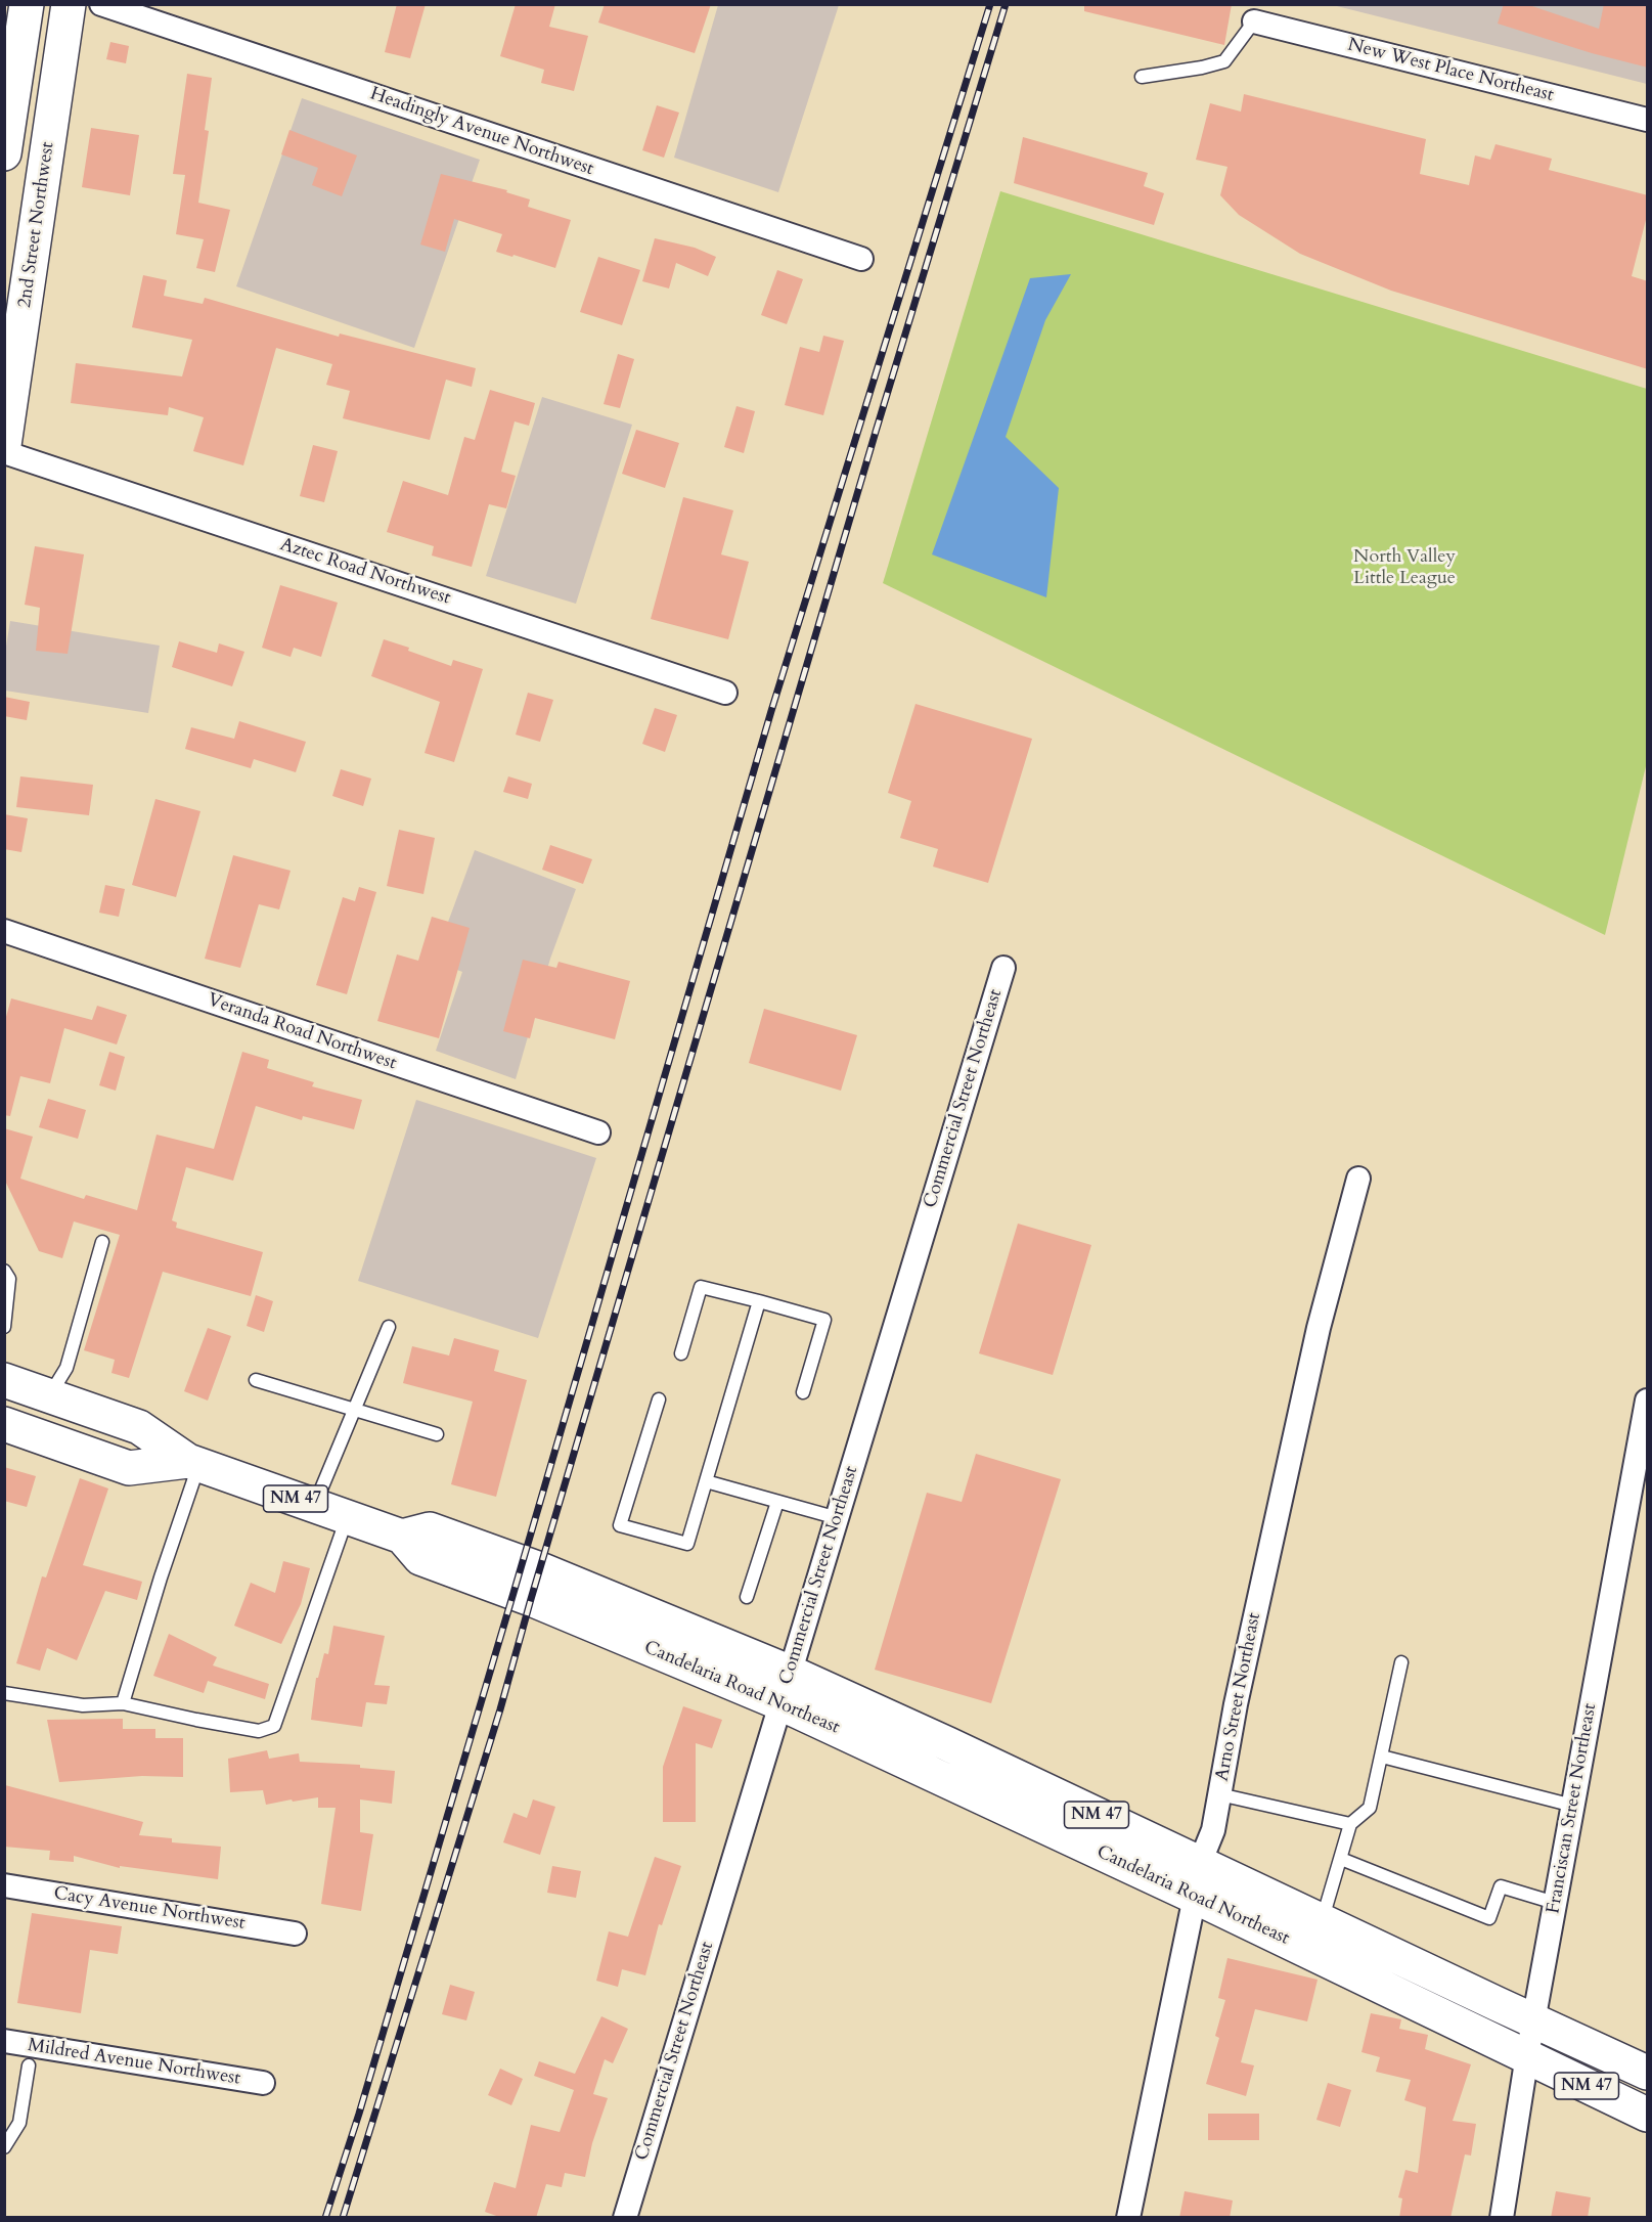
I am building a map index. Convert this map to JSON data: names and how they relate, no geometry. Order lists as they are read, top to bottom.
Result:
{
  "streets": {
    "main road": ["2nd Street Northwest", "NM 47", "Candelaria Road Northeast"],
    "street": [
      "New West Place Northeast",
      "Headingly Avenue Northwest",
      "Aztec Road Northwest",
      "Veranda Road Northwest",
      "Commercial Street Northeast",
      "Arno Street Northeast",
      "Franciscan Street Northeast",
      "Cacy Avenue Northwest",
      "Mildred Avenue Northwest"
    ]
  },
  "crossings": [
    ["Commercial Street Northeast", "Candelaria Road Northeast"],
    ["NM 47", "Candelaria Road Northeast"],
    ["Candelaria Road Northeast", "Arno Street Northeast"],
    ["Candelaria Road Northeast", "Franciscan Street Northeast"]
  ],
  "parks": ["North Valley Little League"]
}
